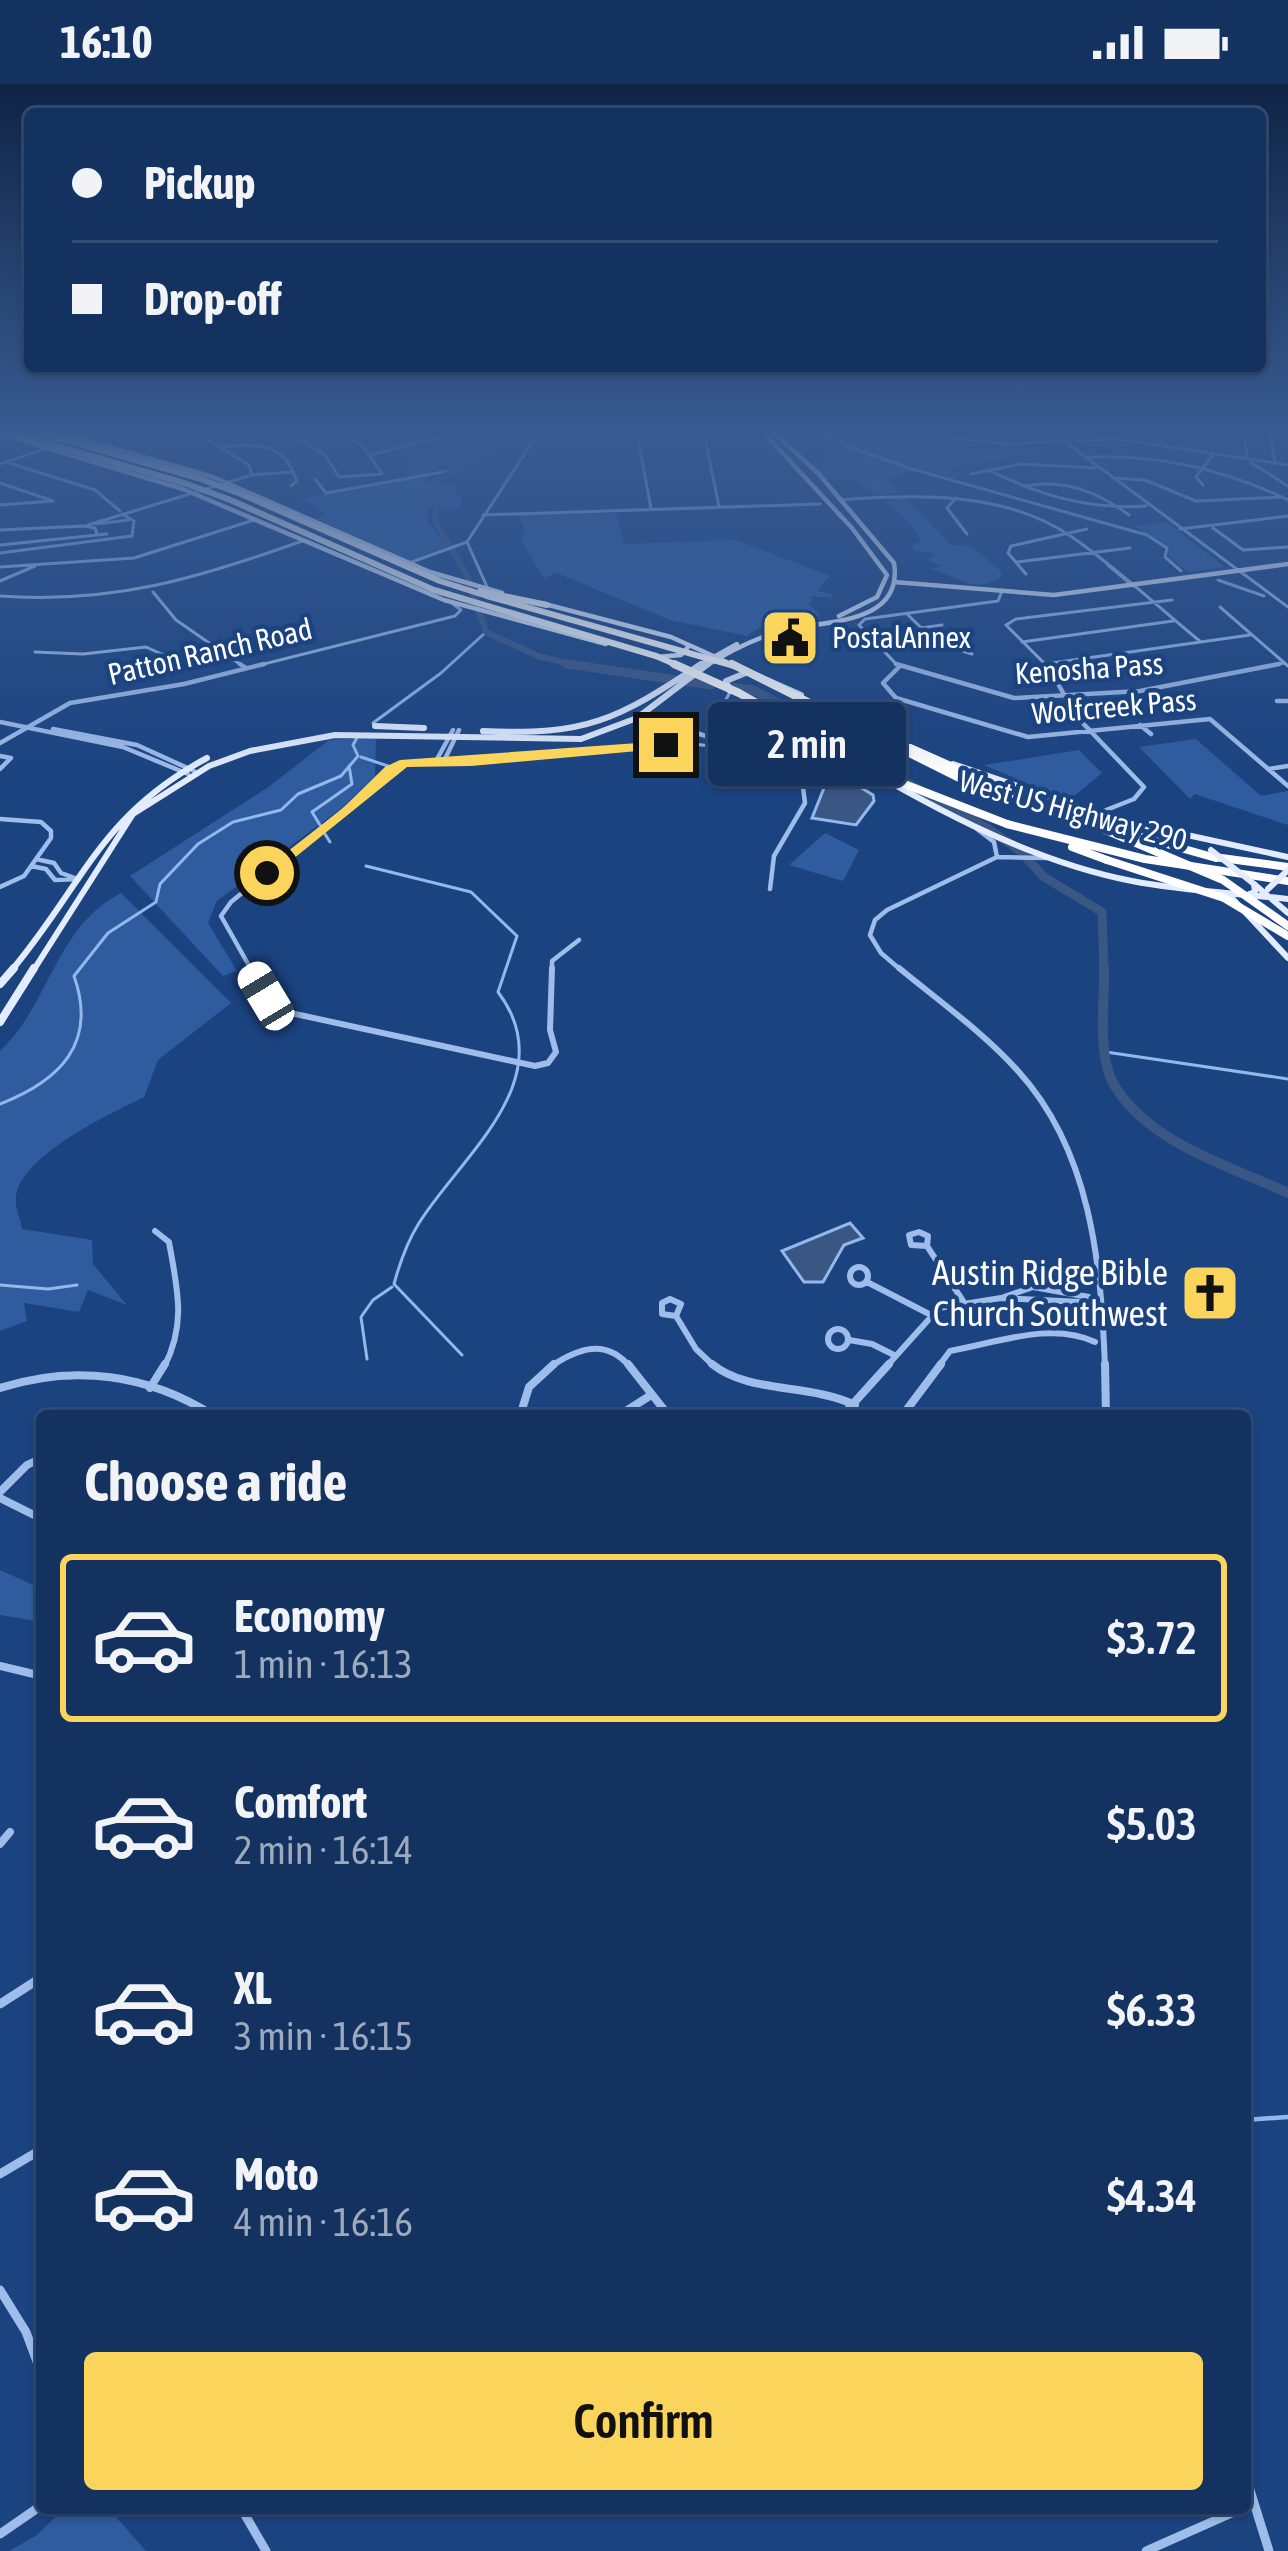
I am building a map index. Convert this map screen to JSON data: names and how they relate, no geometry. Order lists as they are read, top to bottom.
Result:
{
  "streets": {
    "highway": ["West US Highway 290"],
    "street": ["Patton Ranch Road", "Kenosha Pass", "Wolfcreek Pass"]
  },
  "crossings": [
    ["Kenosha Pass", "Wolfcreek Pass"]
  ],
  "places": {
    "public building": ["PostalAnnex"],
    "church": ["Austin Ridge Bible Church Southwest"]
  },
  "page": {
    "status": "16:10",
    "banner": ["Pickup", "Drop-off"],
    "bubble": "2 min",
    "heading": "Choose a ride",
    "list": [
      {
        "name": "Economy",
        "note": "1 min · 16:13",
        "value": "$3.72"
      },
      {
        "name": "Comfort",
        "note": "2 min · 16:14",
        "value": "$5.03"
      },
      {
        "name": "XL",
        "note": "3 min · 16:15",
        "value": "$6.33"
      },
      {
        "name": "Moto",
        "note": "4 min · 16:16",
        "value": "$4.34"
      }
    ],
    "buttons": "Confirm"
  }
}
